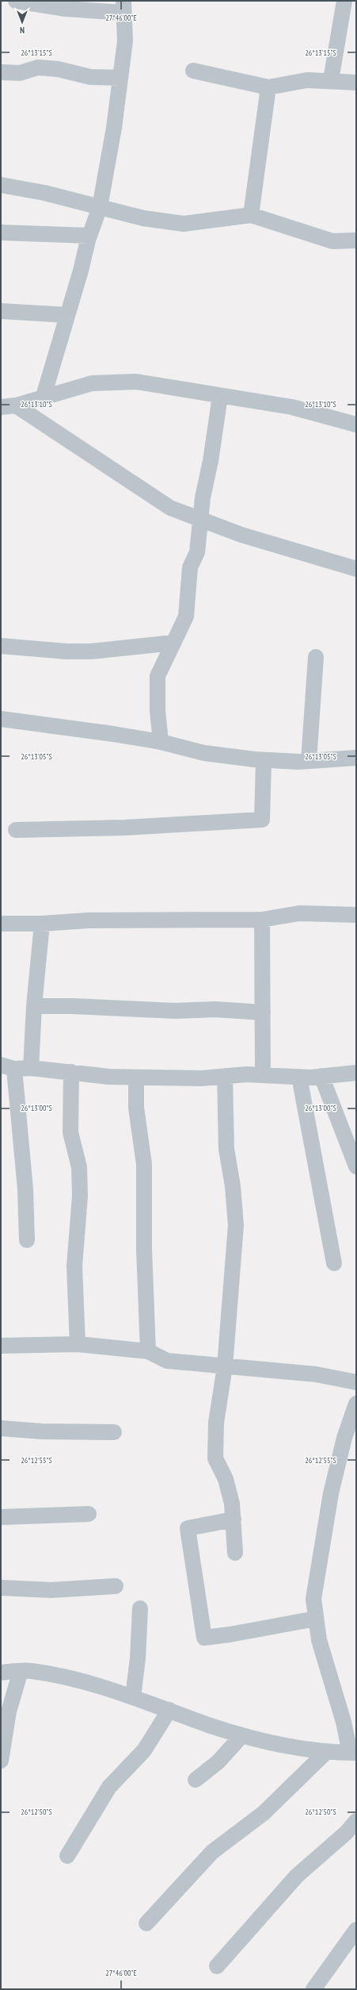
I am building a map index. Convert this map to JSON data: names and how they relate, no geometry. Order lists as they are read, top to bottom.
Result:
{
  "north": "bottom",
  "coordinates": [
    "27°46'00\"E",
    "26°13'15\"S",
    "26°13'10\"S",
    "26°13'05\"S",
    "26°13'00\"S",
    "26°12'55\"S",
    "26°12'50\"S"
  ]
}
